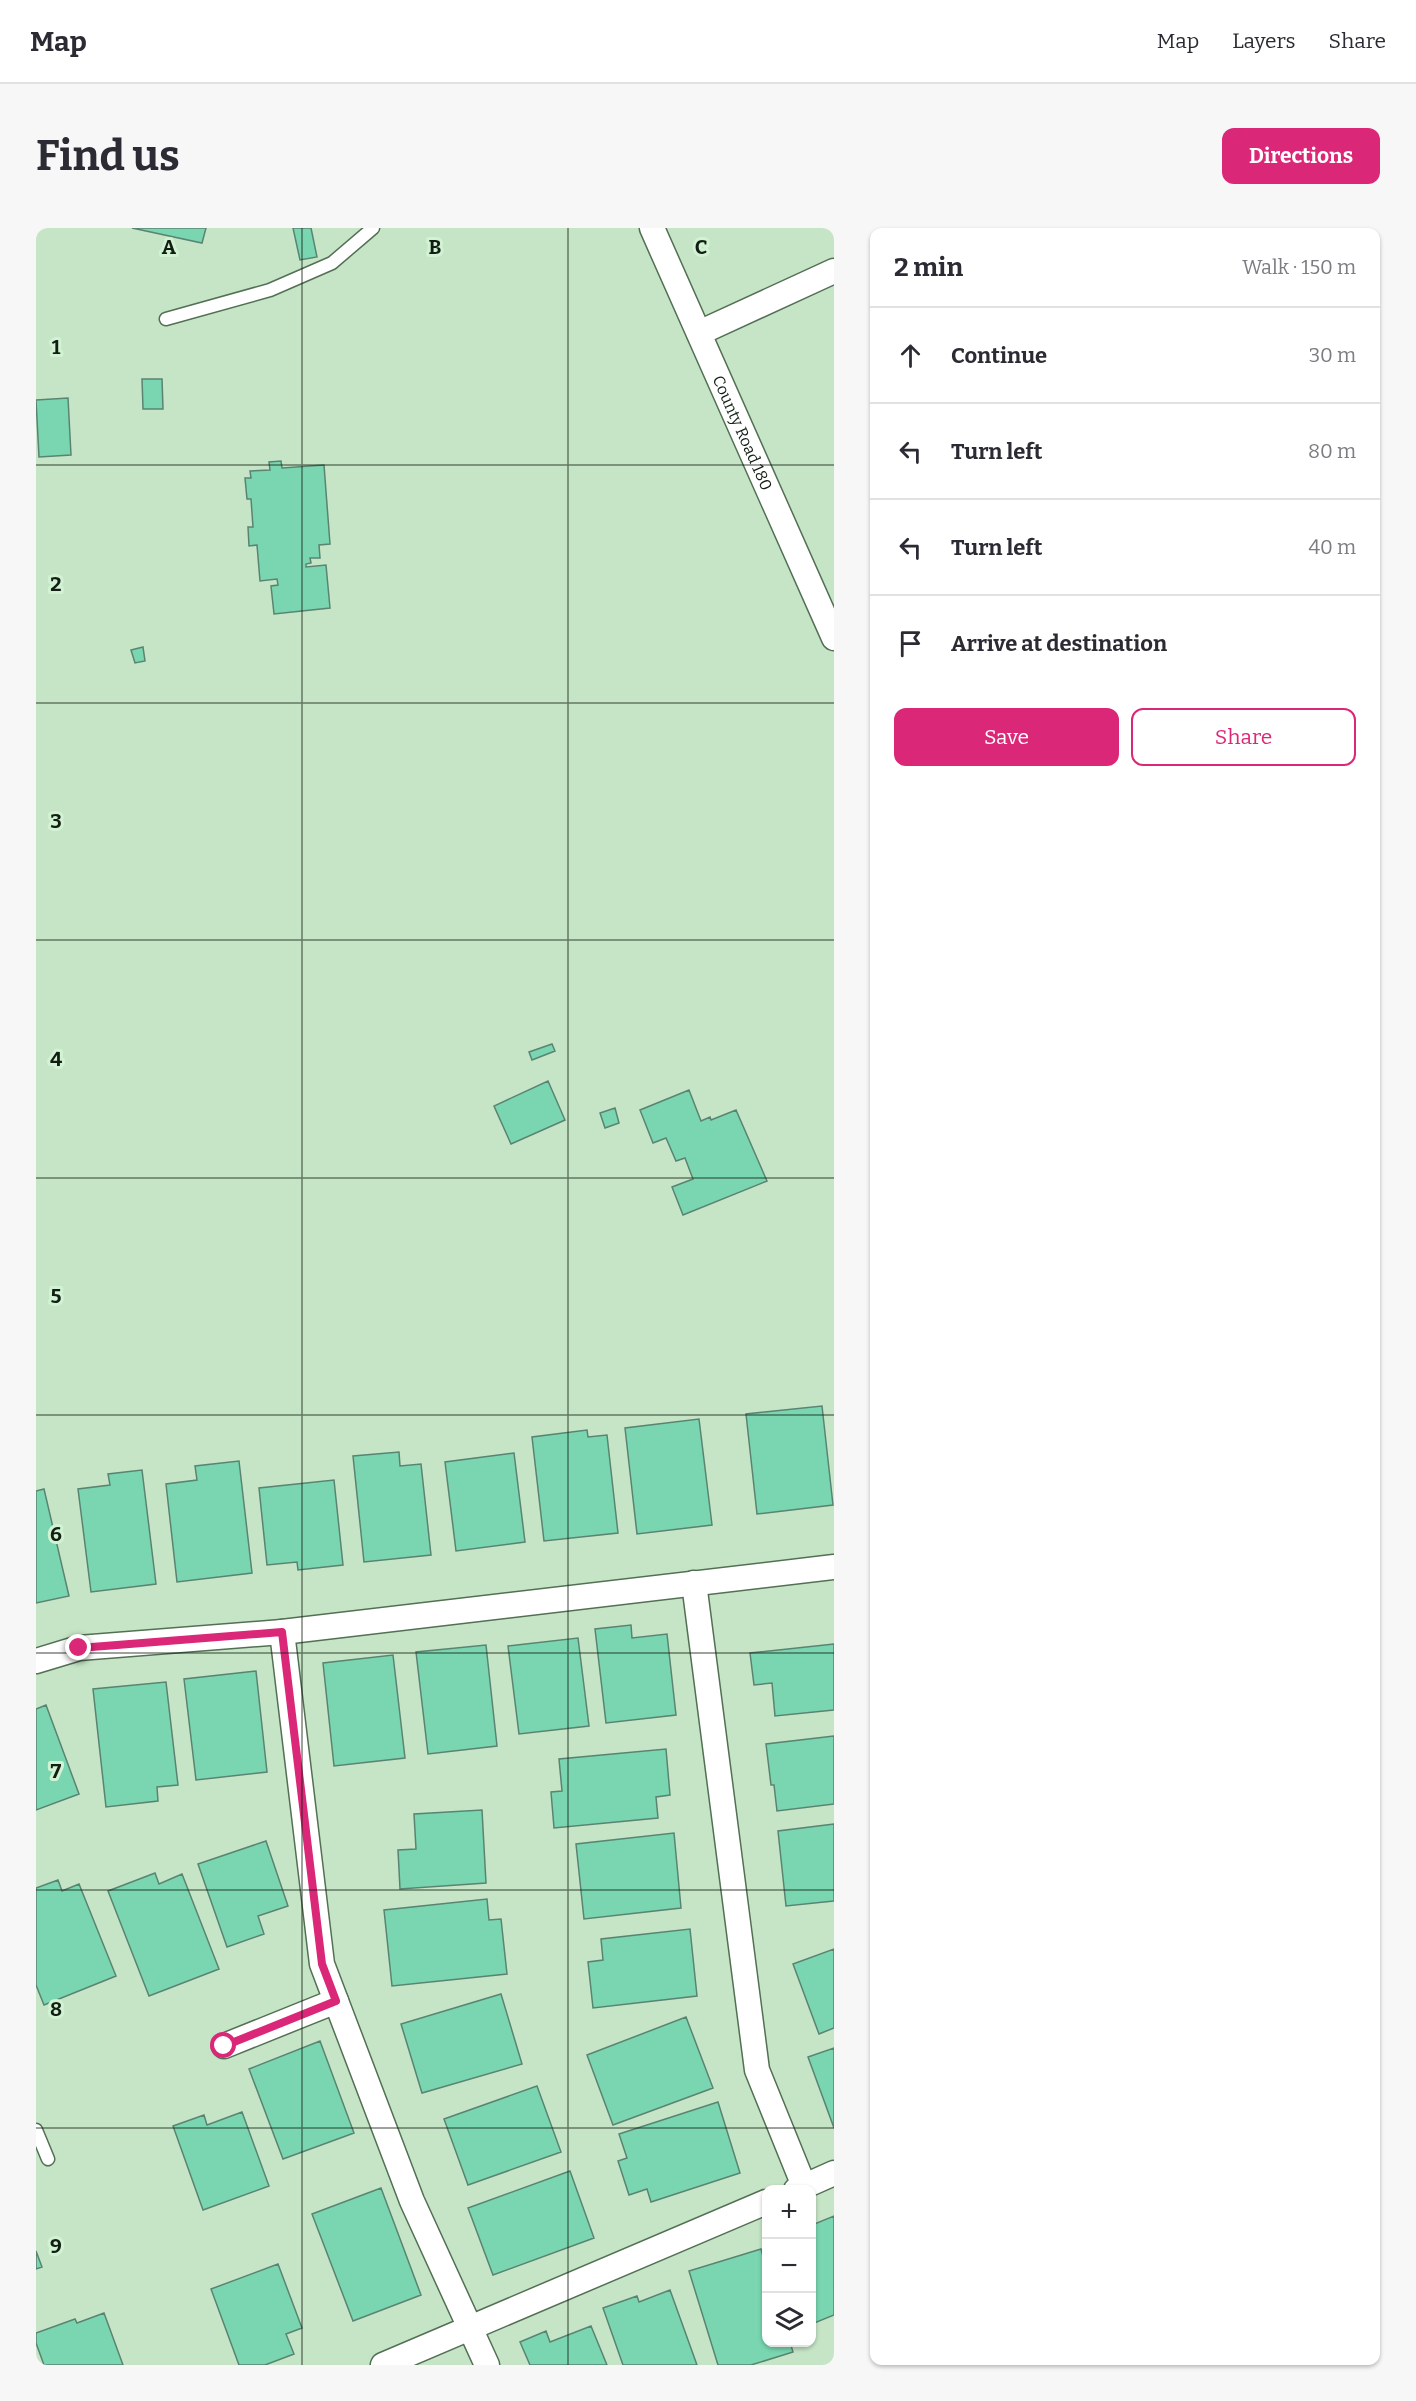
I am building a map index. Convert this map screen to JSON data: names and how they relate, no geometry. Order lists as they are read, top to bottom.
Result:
{
  "streets": {
    "street": ["County Road 180"]
  },
  "page": {
    "header": "Map",
    "nav": ["Map", "Layers", "Share"],
    "buttons": [
      "Directions",
      ["Save", "Share"]
    ],
    "title": "Find us",
    "heading": ["2 min", "Walk · 150 m"],
    "list": [
      ["Continue", "30 m"],
      ["Turn left", "80 m"],
      ["Turn left", "40 m"],
      "Arrive at destination"
    ],
    "map_buttons": ["+", "−"]
  },
  "grid": {
    "columns": ["A", "B", "C"],
    "rows": [
      "1",
      "2",
      "3",
      "4",
      "5",
      "6",
      "7",
      "8",
      "9"
    ]
  }
}
